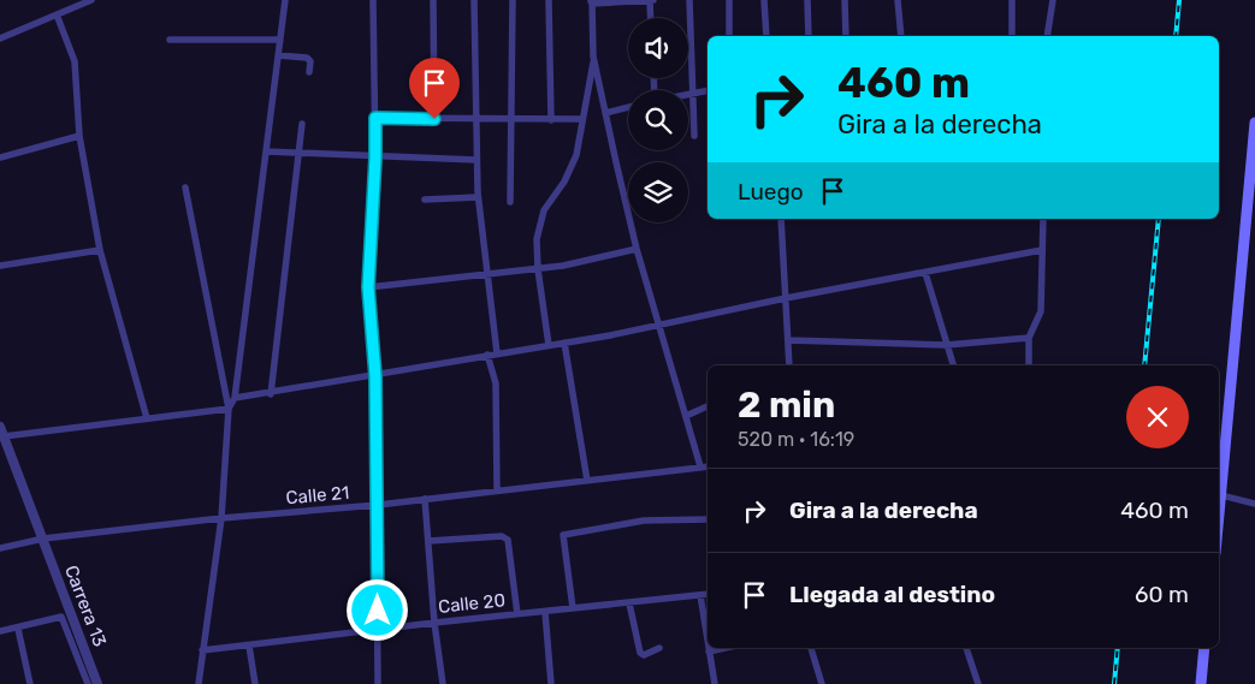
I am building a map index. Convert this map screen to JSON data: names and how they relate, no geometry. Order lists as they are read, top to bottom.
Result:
{
  "streets": {
    "street": ["Calle 21", "Calle 20", "Carrera 13"]
  },
  "crossings": [
    ["Calle 21", "Carrera 13"]
  ],
  "page": {
    "turn": ["460 m", "Gira a la derecha"],
    "then": "Luego",
    "heading": ["2 min", "520 m · 16:19"],
    "list": [
      {
        "name": "Gira a la derecha",
        "value": "460 m"
      },
      {
        "name": "Llegada al destino",
        "value": "60 m"
      }
    ]
  }
}
